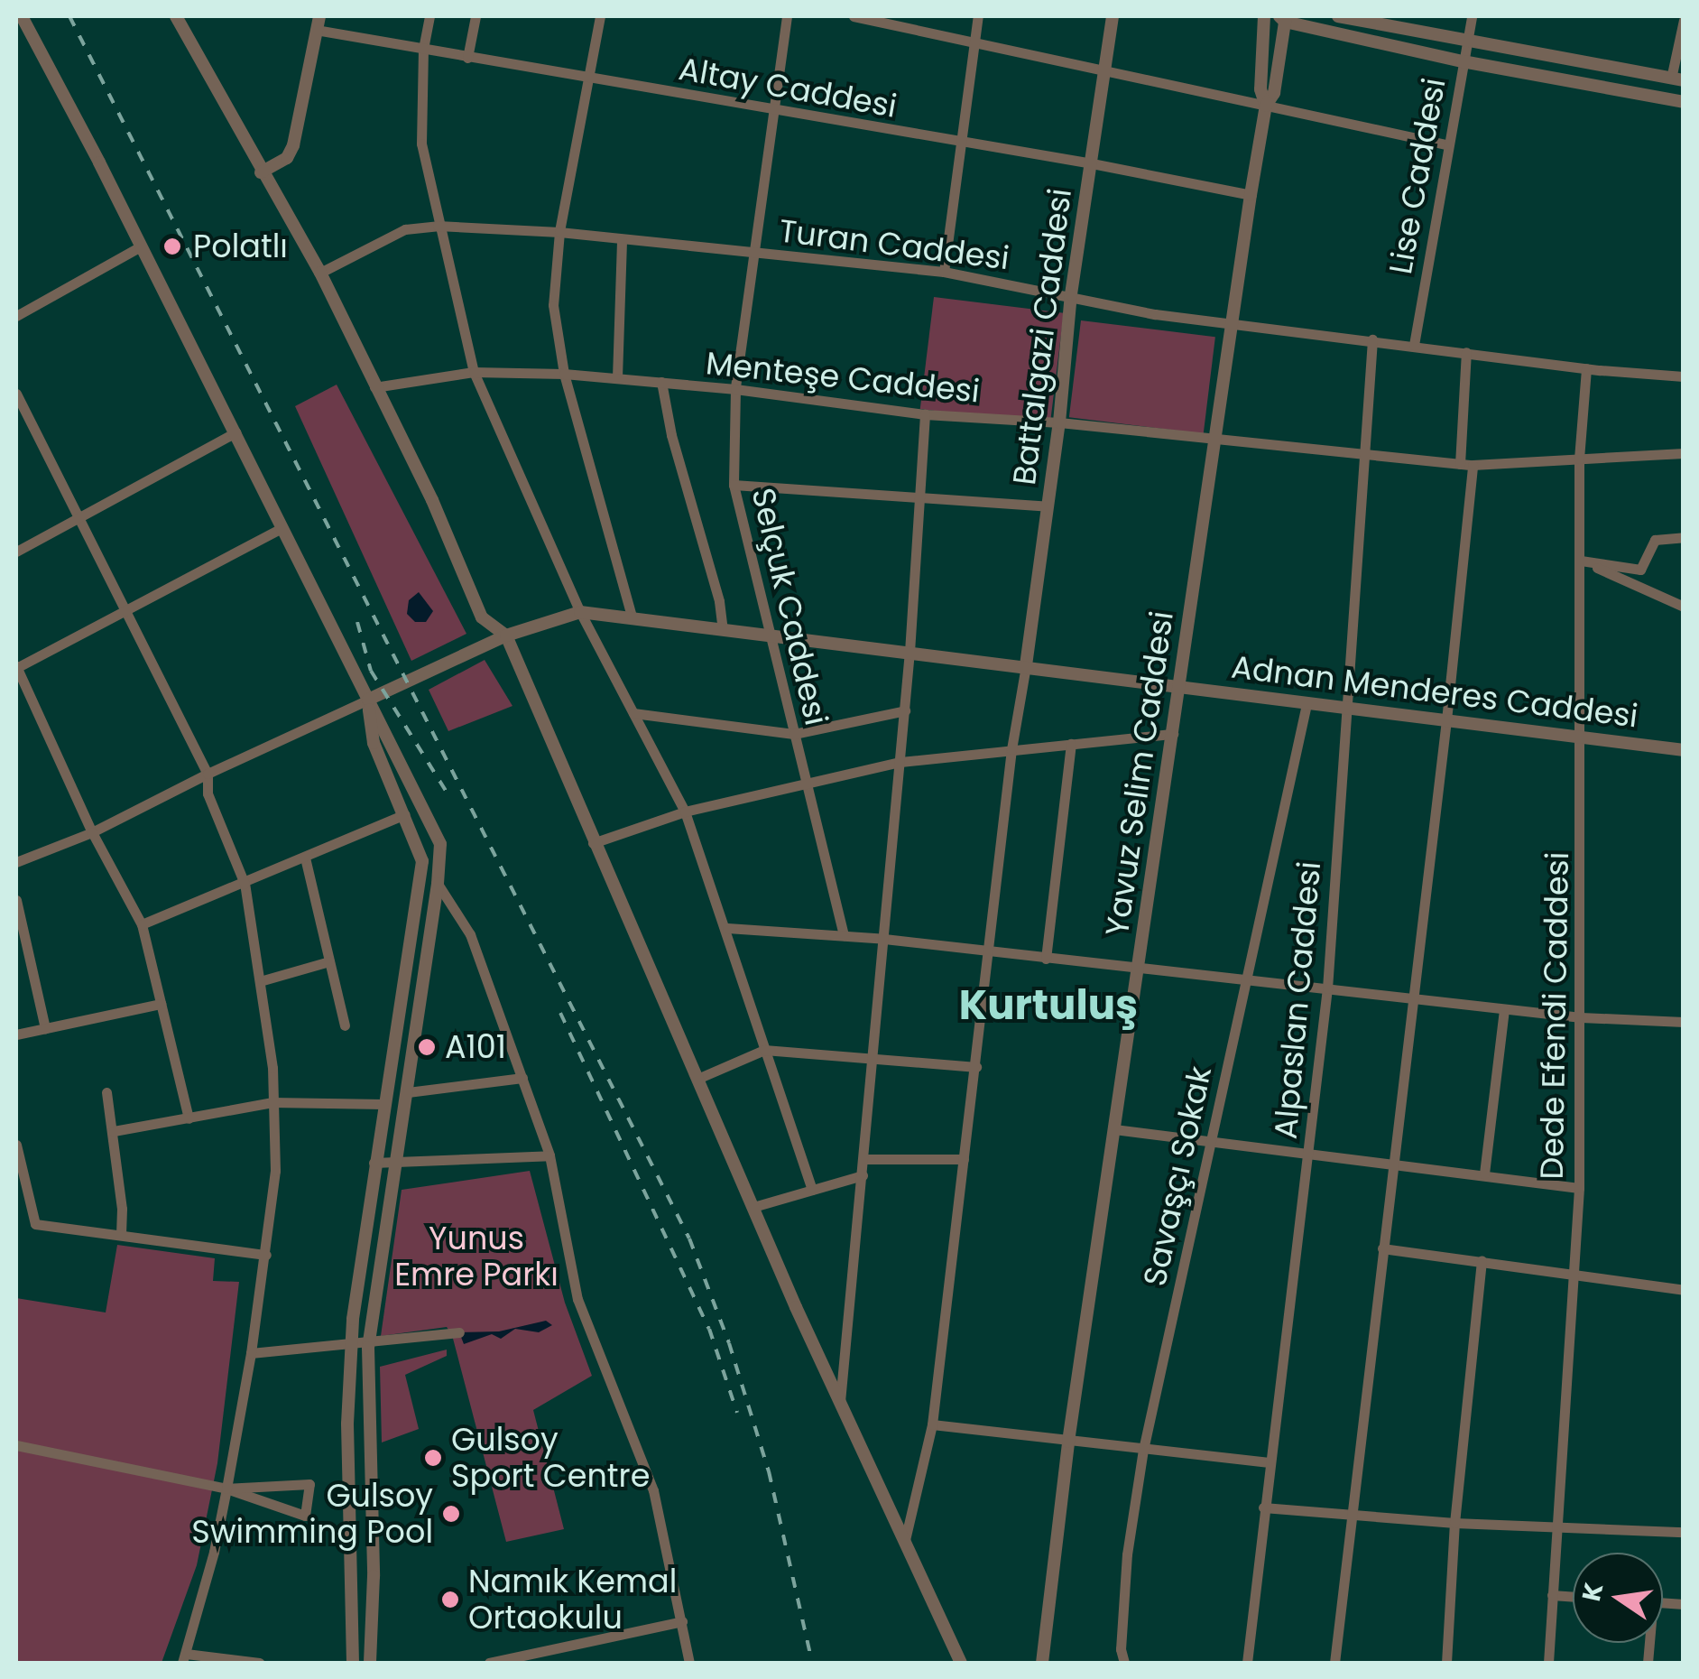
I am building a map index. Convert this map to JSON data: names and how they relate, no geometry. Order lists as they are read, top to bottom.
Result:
{
  "streets": {
    "street": [
      "Altay Caddesi",
      "Lise Caddesi",
      "Turan Caddesi",
      "Battalgazi Caddesi",
      "Menteşe Caddesi",
      "Selçuk Caddesi",
      "Adnan Menderes Caddesi",
      "Yavuz Selim Caddesi",
      "Alpaslan Caddesi",
      "Dede Efendi Caddesi",
      "Savaşçı Sokak"
    ]
  },
  "crossings": [
    ["Altay Caddesi", "Battalgazi Caddesi"],
    ["Altay Caddesi", "Selçuk Caddesi"],
    ["Altay Caddesi", "Yavuz Selim Caddesi"],
    ["Lise Caddesi", "Turan Caddesi"],
    ["Turan Caddesi", "Battalgazi Caddesi"],
    ["Turan Caddesi", "Selçuk Caddesi"],
    ["Turan Caddesi", "Yavuz Selim Caddesi"],
    ["Turan Caddesi", "Alpaslan Caddesi"],
    ["Turan Caddesi", "Dede Efendi Caddesi"],
    ["Battalgazi Caddesi", "Menteşe Caddesi"],
    ["Battalgazi Caddesi", "Adnan Menderes Caddesi"],
    ["Menteşe Caddesi", "Selçuk Caddesi"],
    ["Menteşe Caddesi", "Yavuz Selim Caddesi"],
    ["Menteşe Caddesi", "Alpaslan Caddesi"],
    ["Menteşe Caddesi", "Dede Efendi Caddesi"],
    ["Selçuk Caddesi", "Adnan Menderes Caddesi"],
    ["Adnan Menderes Caddesi", "Yavuz Selim Caddesi"],
    ["Adnan Menderes Caddesi", "Alpaslan Caddesi"],
    ["Adnan Menderes Caddesi", "Dede Efendi Caddesi"],
    ["Adnan Menderes Caddesi", "Savaşçı Sokak"]
  ],
  "districts": ["Kurtuluş"],
  "parks": ["Yunus Emre Parkı"],
  "places": [
    "Polatlı",
    "A101",
    "Gulsoy Sport Centre",
    "Gulsoy Swimming Pool",
    "Namık Kemal Ortaokulu"
  ],
  "north": "left"
}
